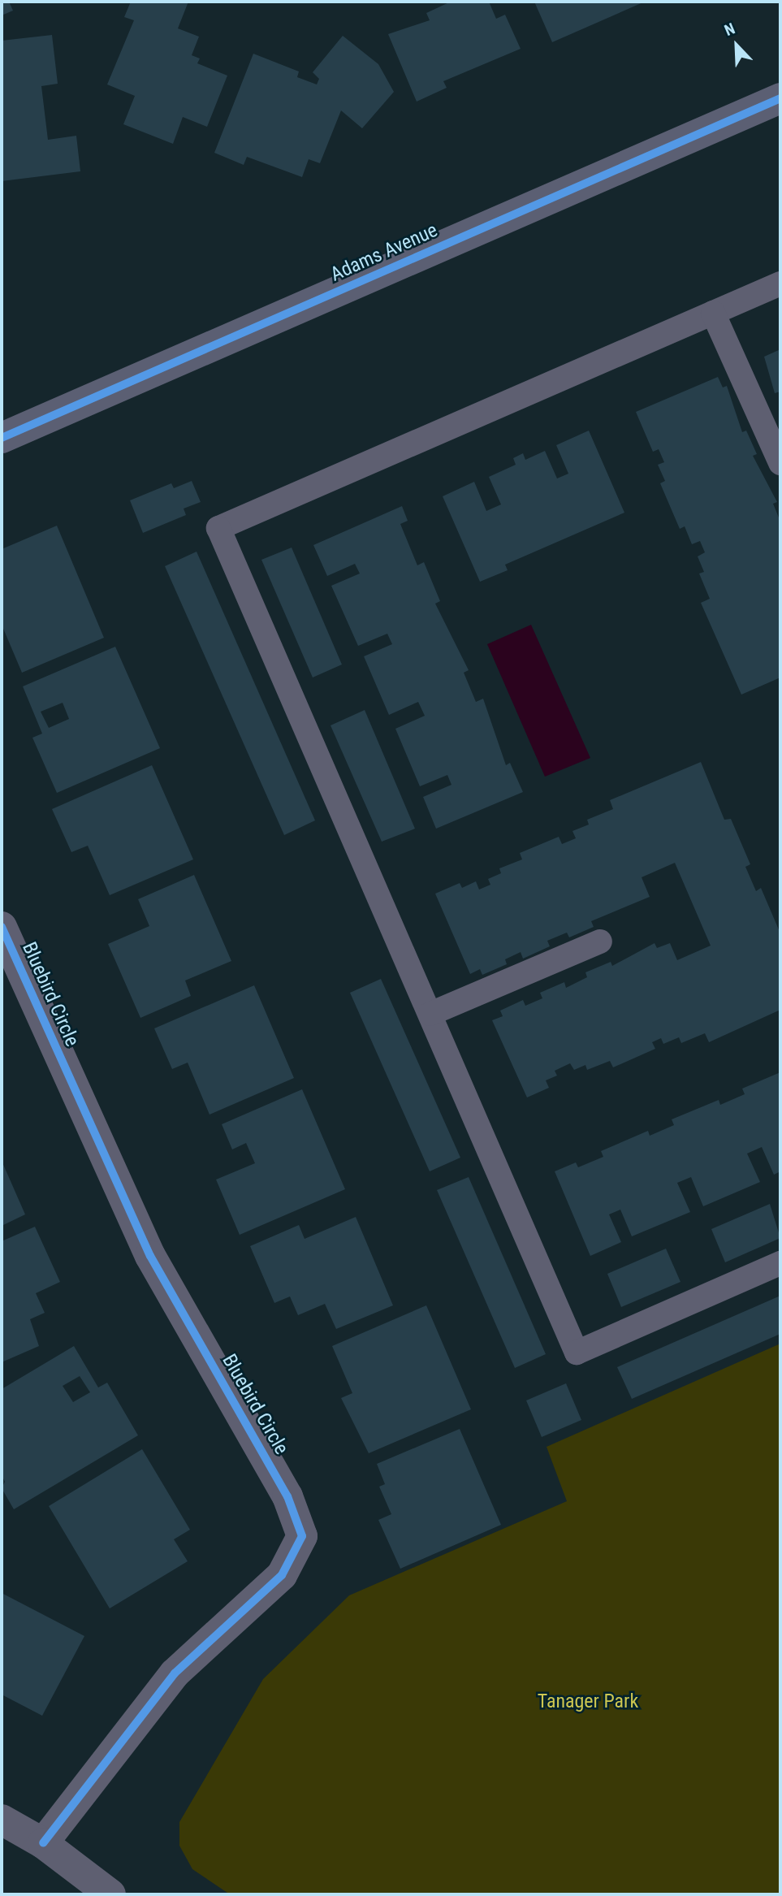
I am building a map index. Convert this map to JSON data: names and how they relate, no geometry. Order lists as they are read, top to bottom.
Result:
{
  "streets": {
    "main road": ["Adams Avenue"],
    "street": ["Bluebird Circle"]
  },
  "parks": ["Tanager Park"],
  "north": "top left"
}
